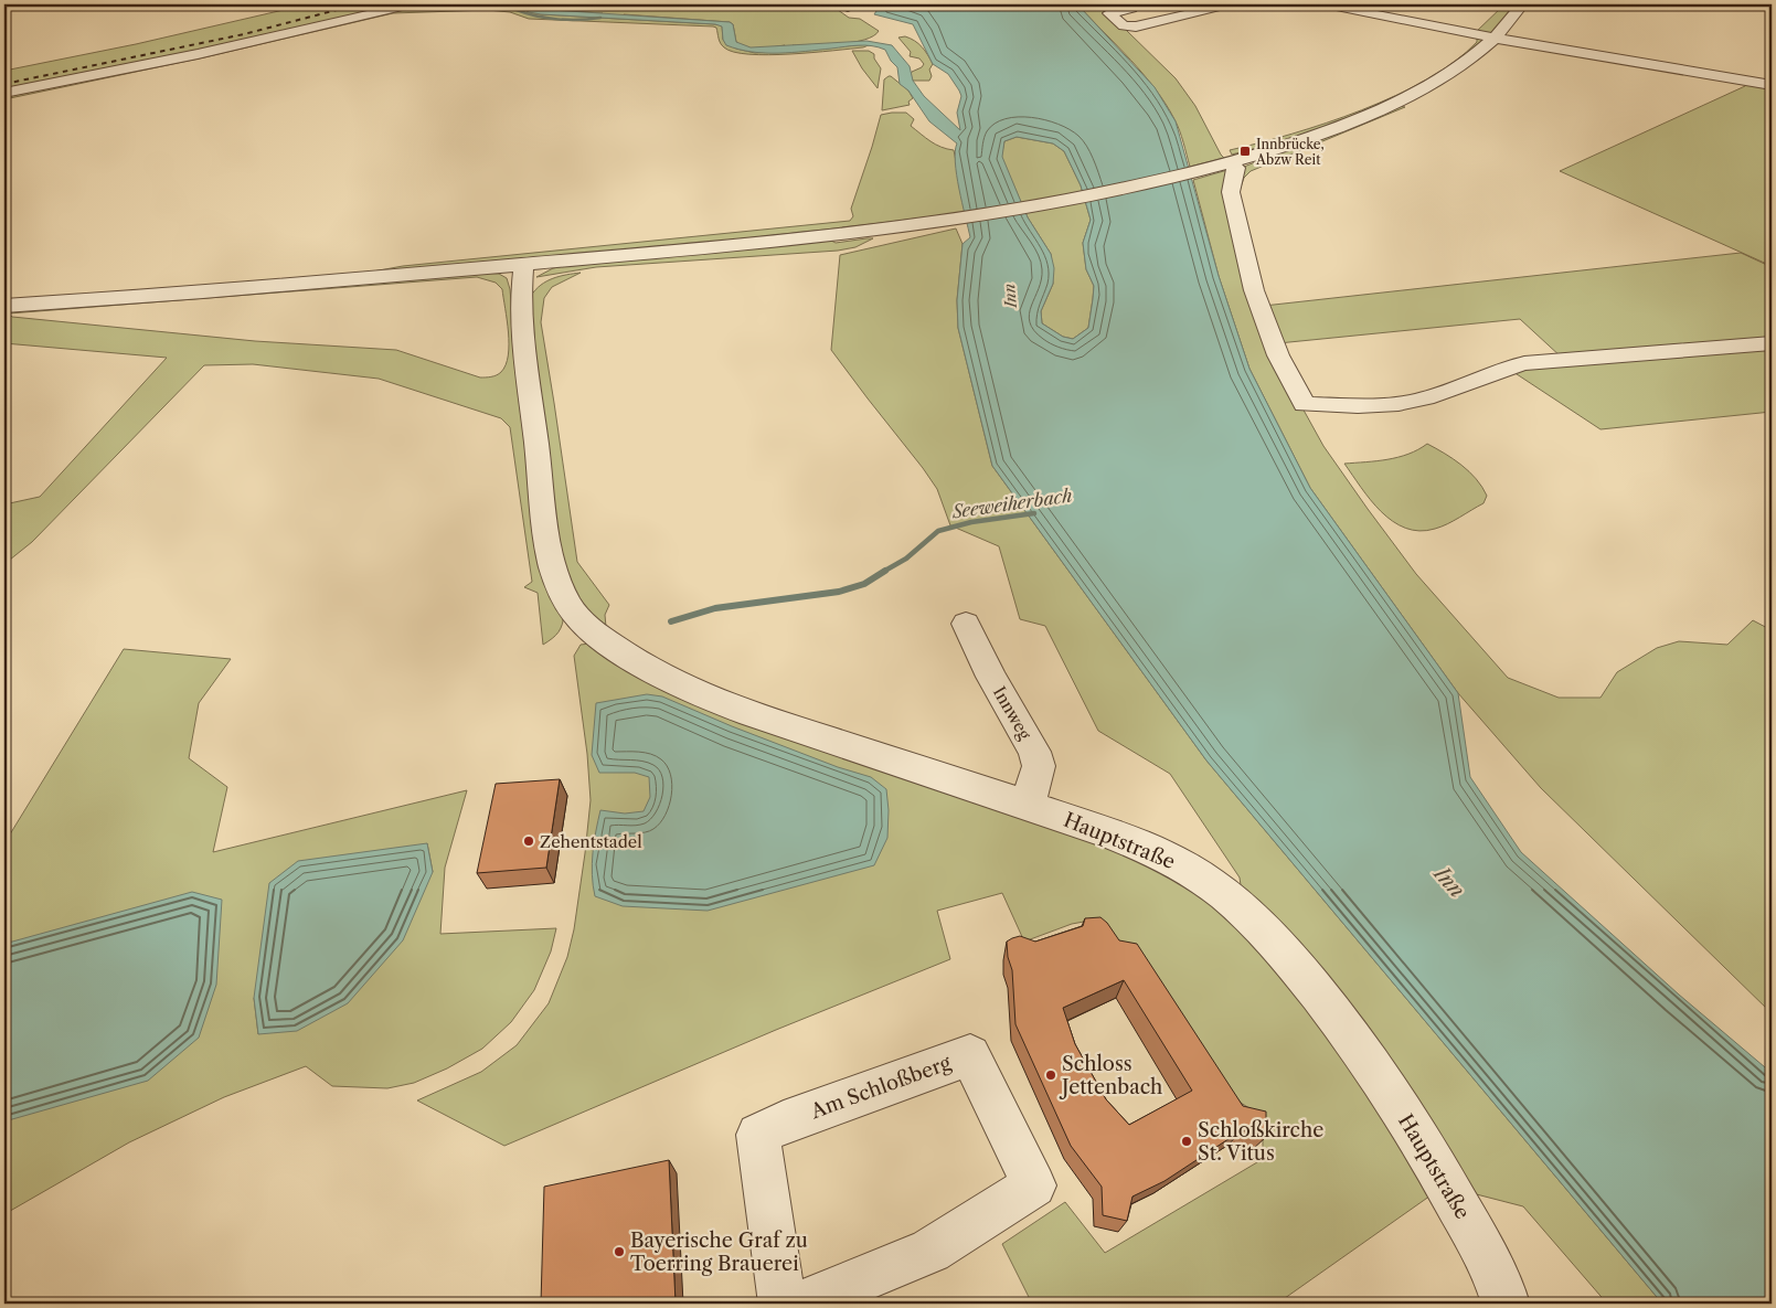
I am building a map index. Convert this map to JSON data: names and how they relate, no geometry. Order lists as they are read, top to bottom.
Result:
{
  "streets": {
    "street": ["Innweg", "Hauptstraße", "Am Schloßberg"]
  },
  "crossings": [
    ["Innweg", "Hauptstraße"]
  ],
  "water": ["Inn", "Seeweiherbach"],
  "places": {
    "transit": ["Innbrücke, Abzw Reit"],
    "other": [
      "Zehentstadel",
      "Schloss Jettenbach",
      "Schloßkirche St. Vitus",
      "Bayerische Graf zu Toerring Brauerei"
    ]
  }
}
